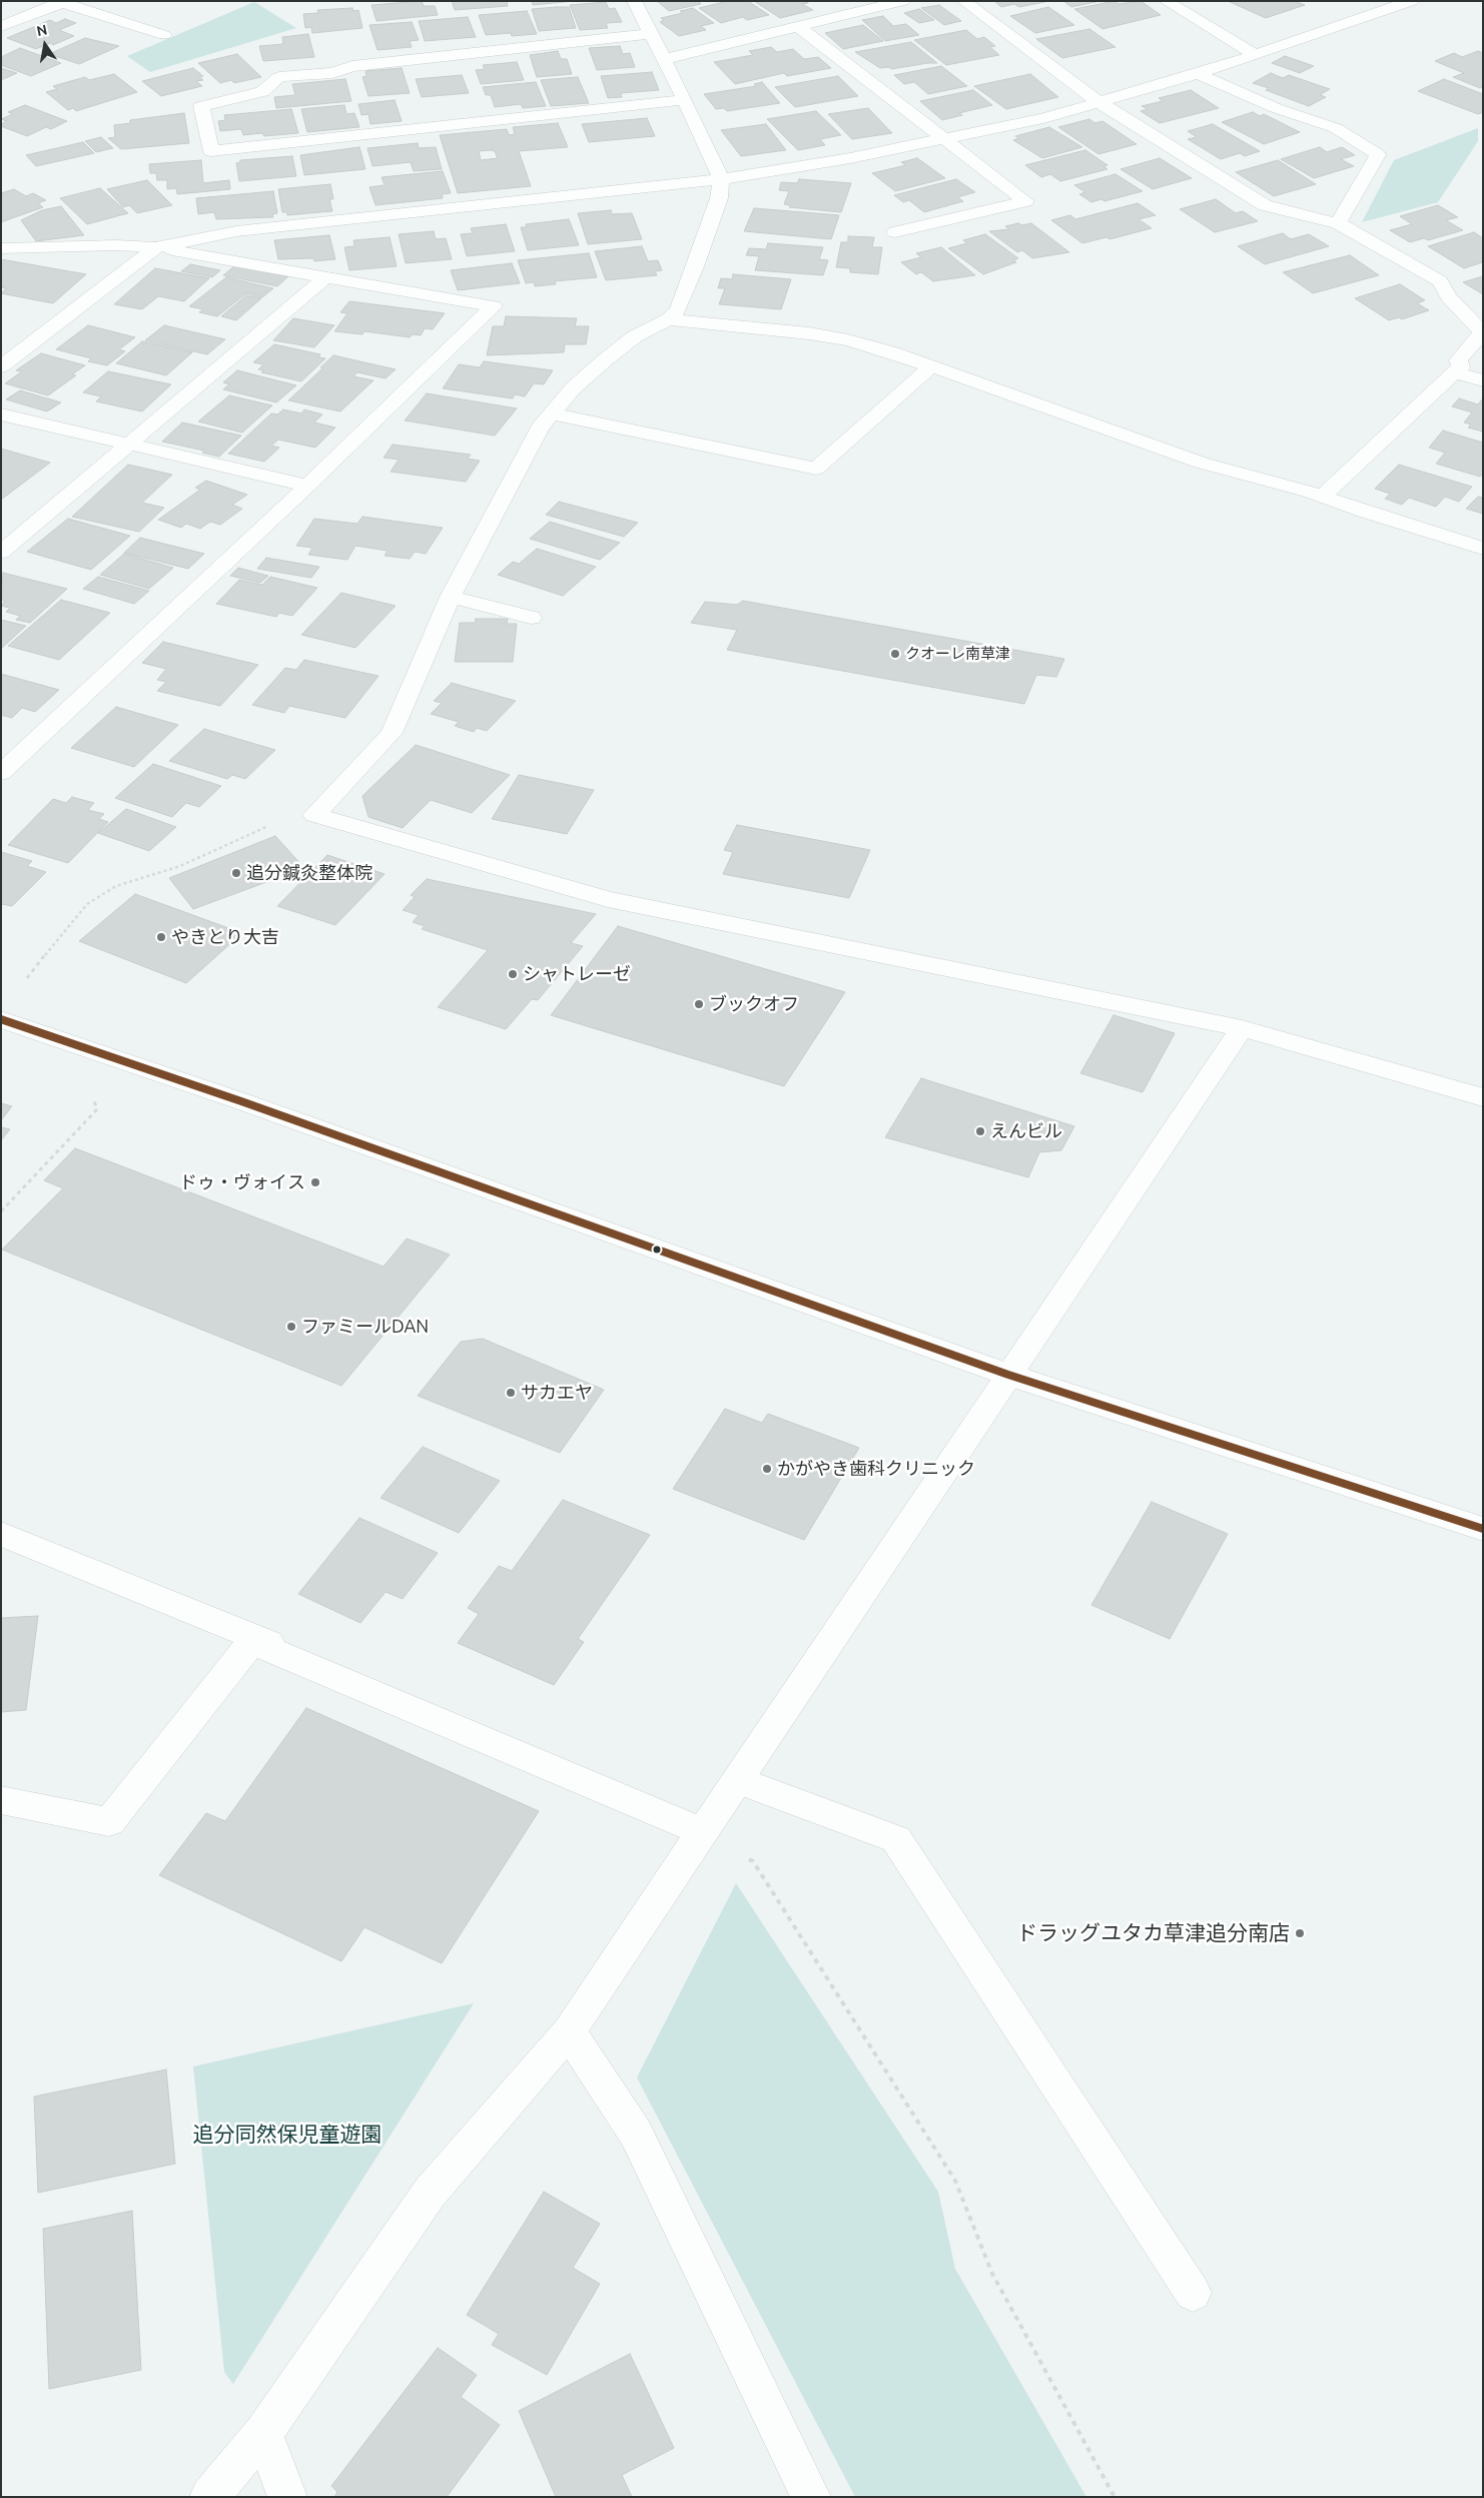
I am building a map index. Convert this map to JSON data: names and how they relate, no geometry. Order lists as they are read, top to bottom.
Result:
{
  "parks": ["追分同然保児童遊園"],
  "places": [
    "クオーレ南草津",
    "追分鍼灸整体院",
    "やきとり大吉",
    "シャトレーゼ",
    "ブックオフ",
    "えんビル",
    "ドゥ・ヴォイス",
    "ファミールDAN",
    "サカエヤ",
    "かがやき歯科クリニック",
    "ドラッグユタカ草津追分南店"
  ],
  "north": "top"
}
